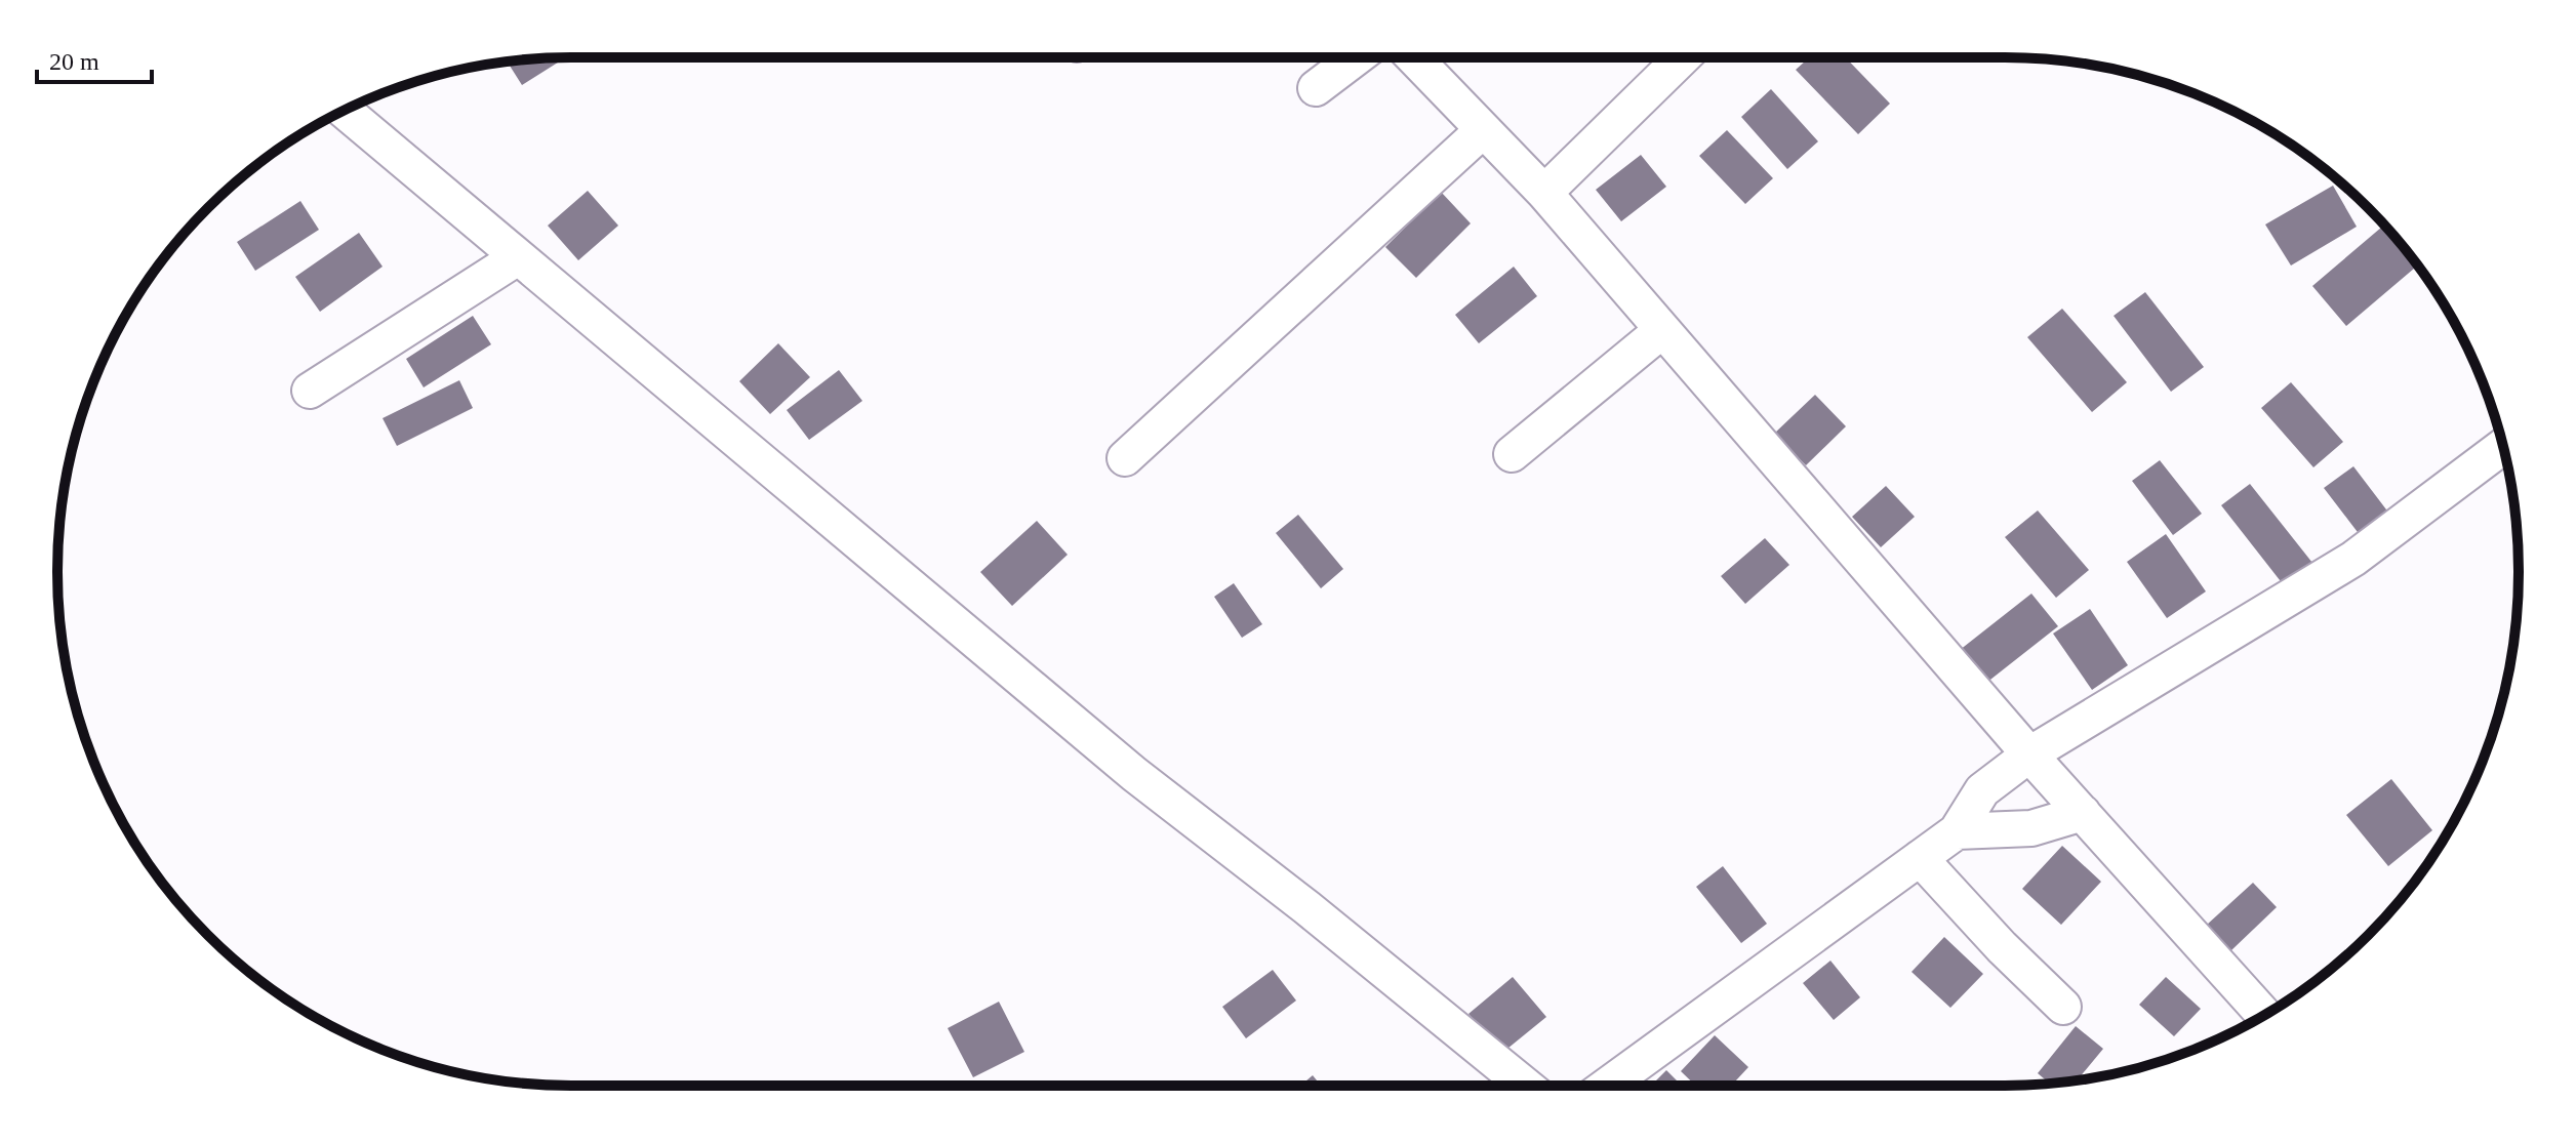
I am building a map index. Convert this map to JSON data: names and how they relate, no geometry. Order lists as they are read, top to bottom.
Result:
{
  "scale_bar": "20 m"
}
